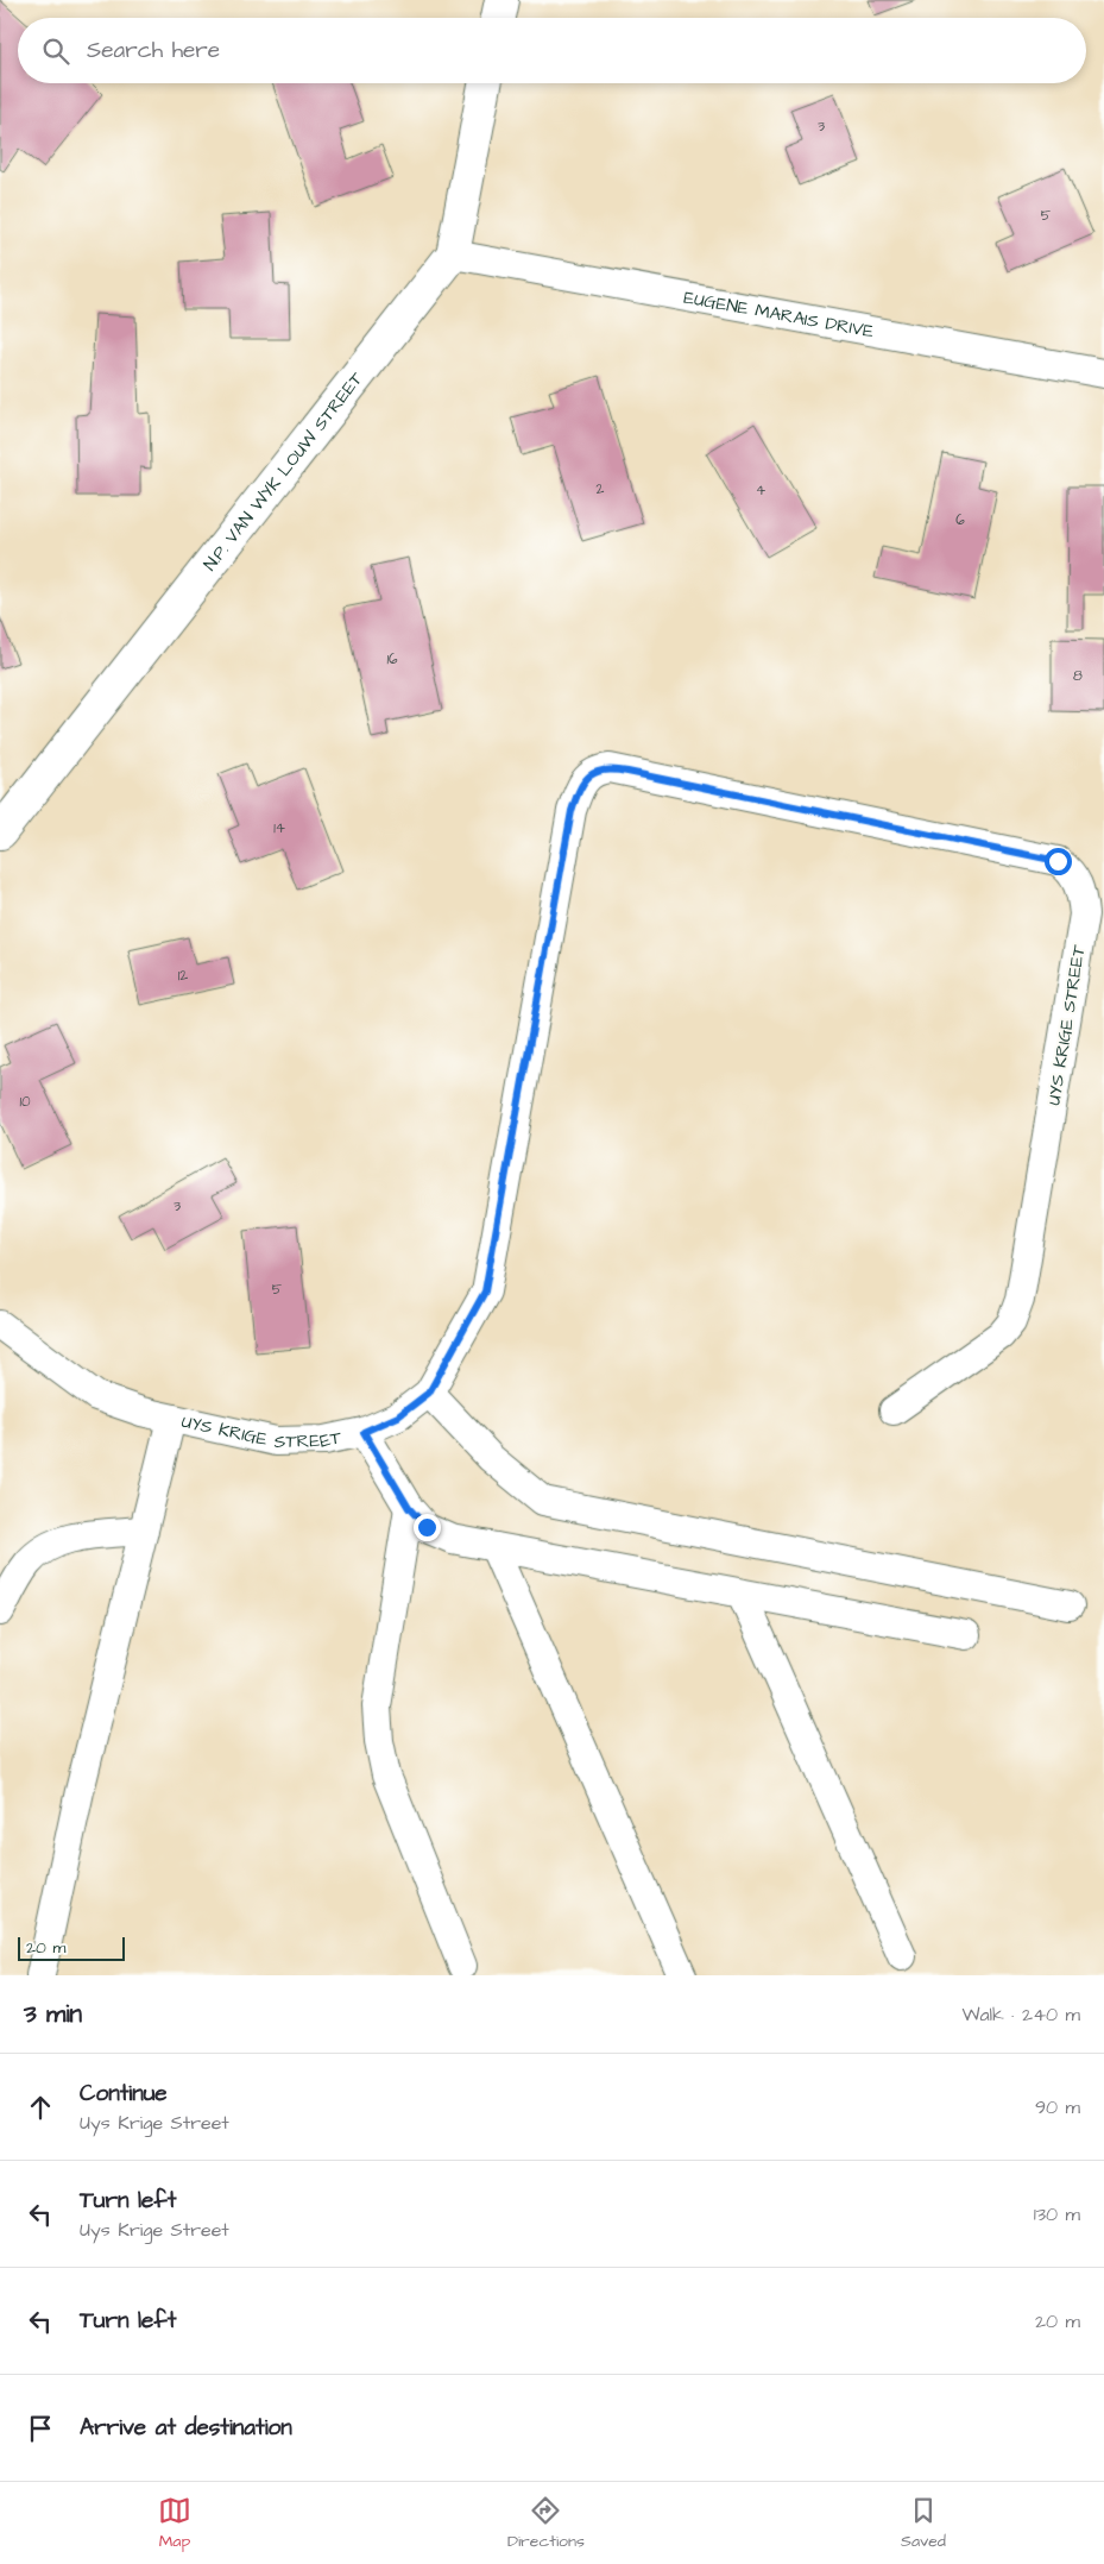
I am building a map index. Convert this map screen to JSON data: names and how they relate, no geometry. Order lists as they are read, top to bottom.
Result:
{
  "streets": {
    "street": ["EUGENE MARAIS DRIVE", "N.P. VAN WYK LOUW STREET", "UYS KRIGE STREET"]
  },
  "crossings": [
    ["EUGENE MARAIS DRIVE", "N.P. VAN WYK LOUW STREET"]
  ],
  "house_numbers": [
    "3",
    "5",
    "2",
    "4",
    "6",
    "16",
    "8",
    "14",
    "12",
    "10",
    "3",
    "5"
  ],
  "scale_bar": "20 m",
  "page": {
    "search": "Search here",
    "scale": "20 m",
    "heading": ["3 min", "Walk · 240 m"],
    "list": [
      ["Continue", "Uys Krige Street", "90 m"],
      ["Turn left", "Uys Krige Street", "130 m"],
      ["Turn left", "20 m"],
      "Arrive at destination"
    ],
    "nav": ["Map", "Directions", "Saved"]
  }
}
